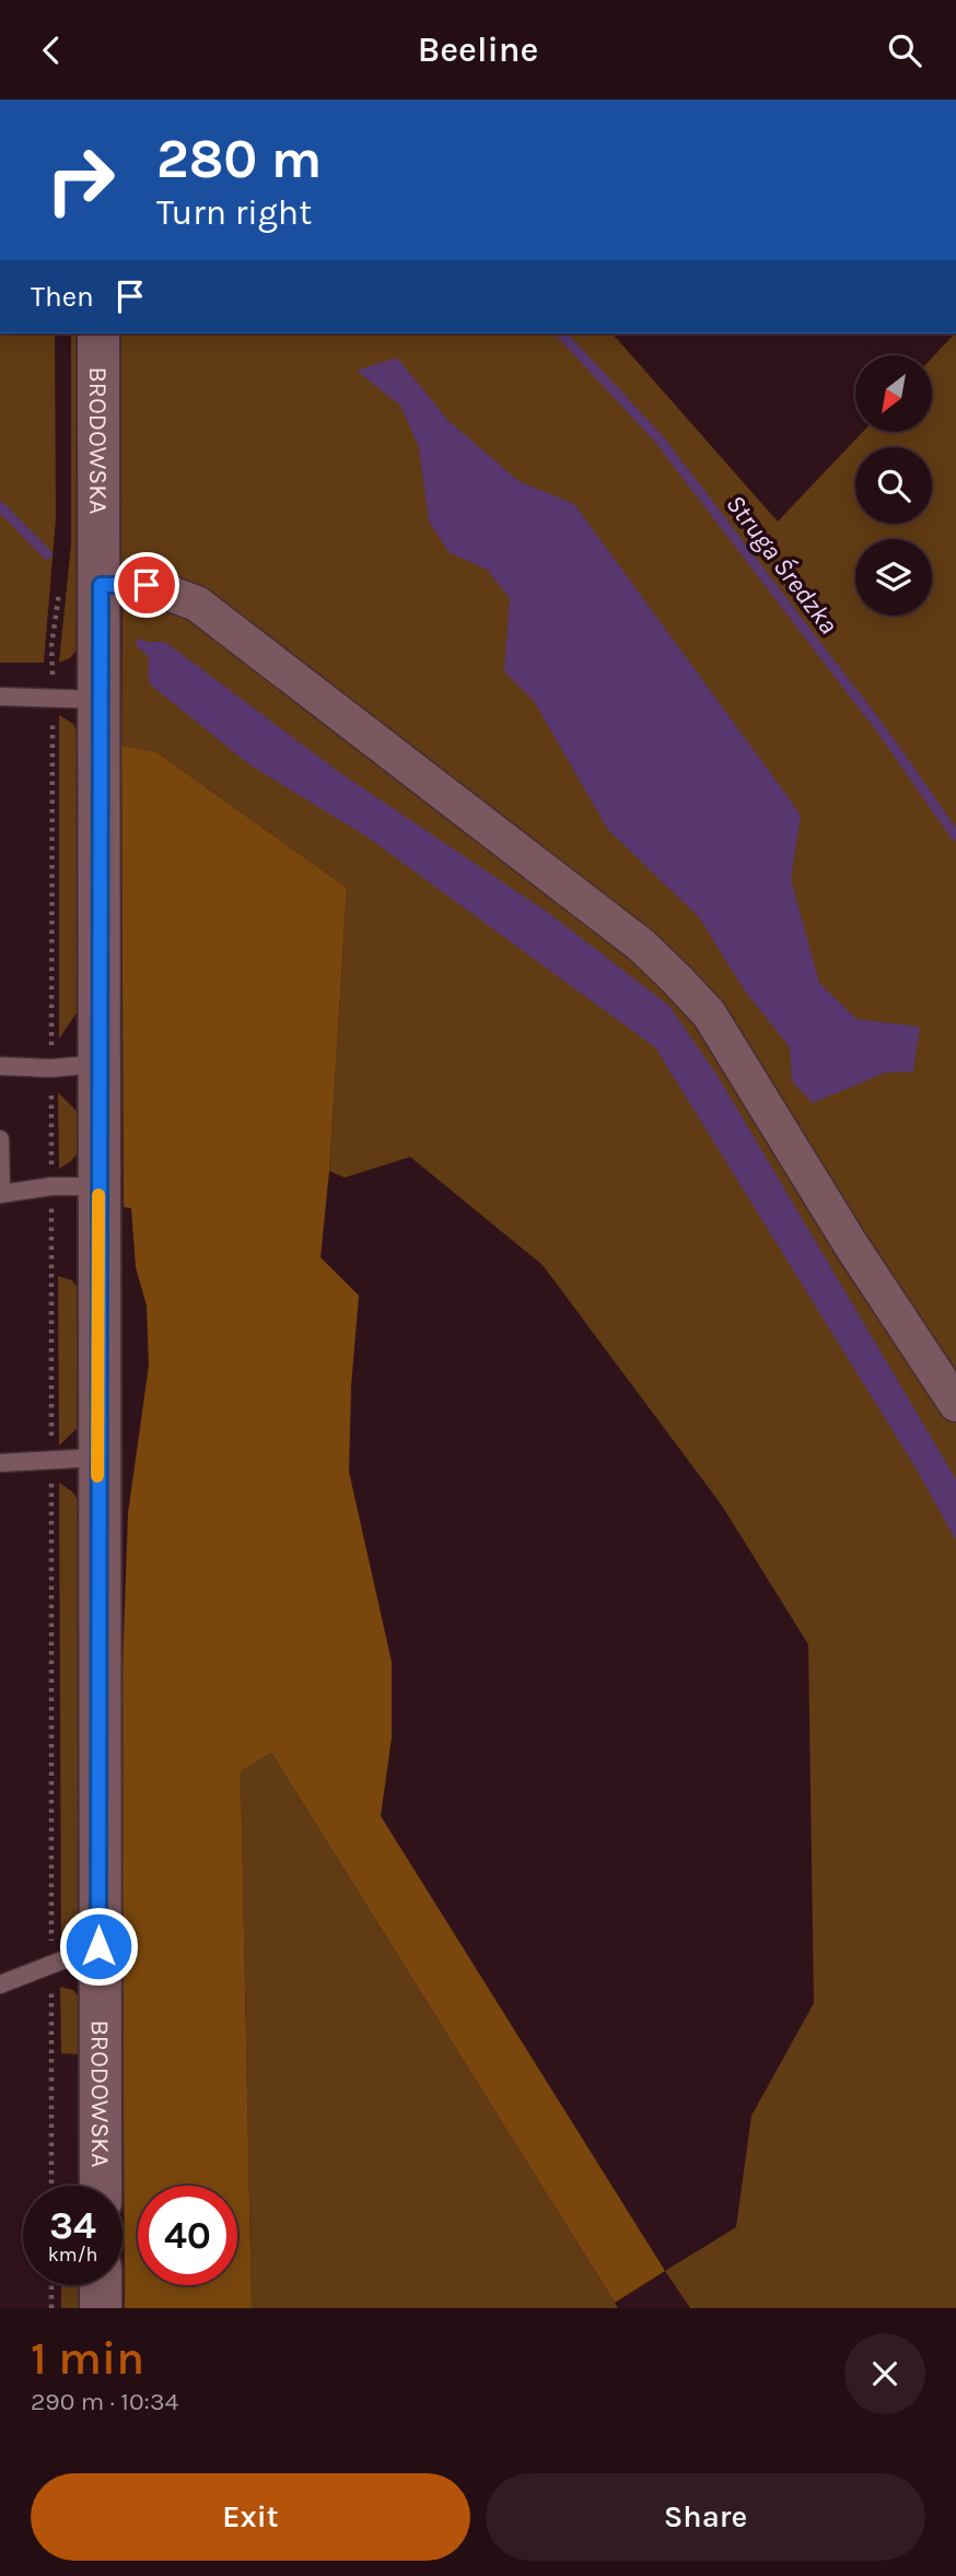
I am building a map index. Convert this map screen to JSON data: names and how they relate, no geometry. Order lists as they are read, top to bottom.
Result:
{
  "streets": {
    "street": ["BRODOWSKA"]
  },
  "water": ["Struga Średzka"],
  "north": "bottom left",
  "page": {
    "header": "Beeline",
    "turn": ["280 m", "Turn right"],
    "then": "Then",
    "speed": "34 km/h",
    "limit": "40",
    "heading": ["1 min", "290 m · 10:34"],
    "buttons": ["Exit", "Share"]
  }
}
